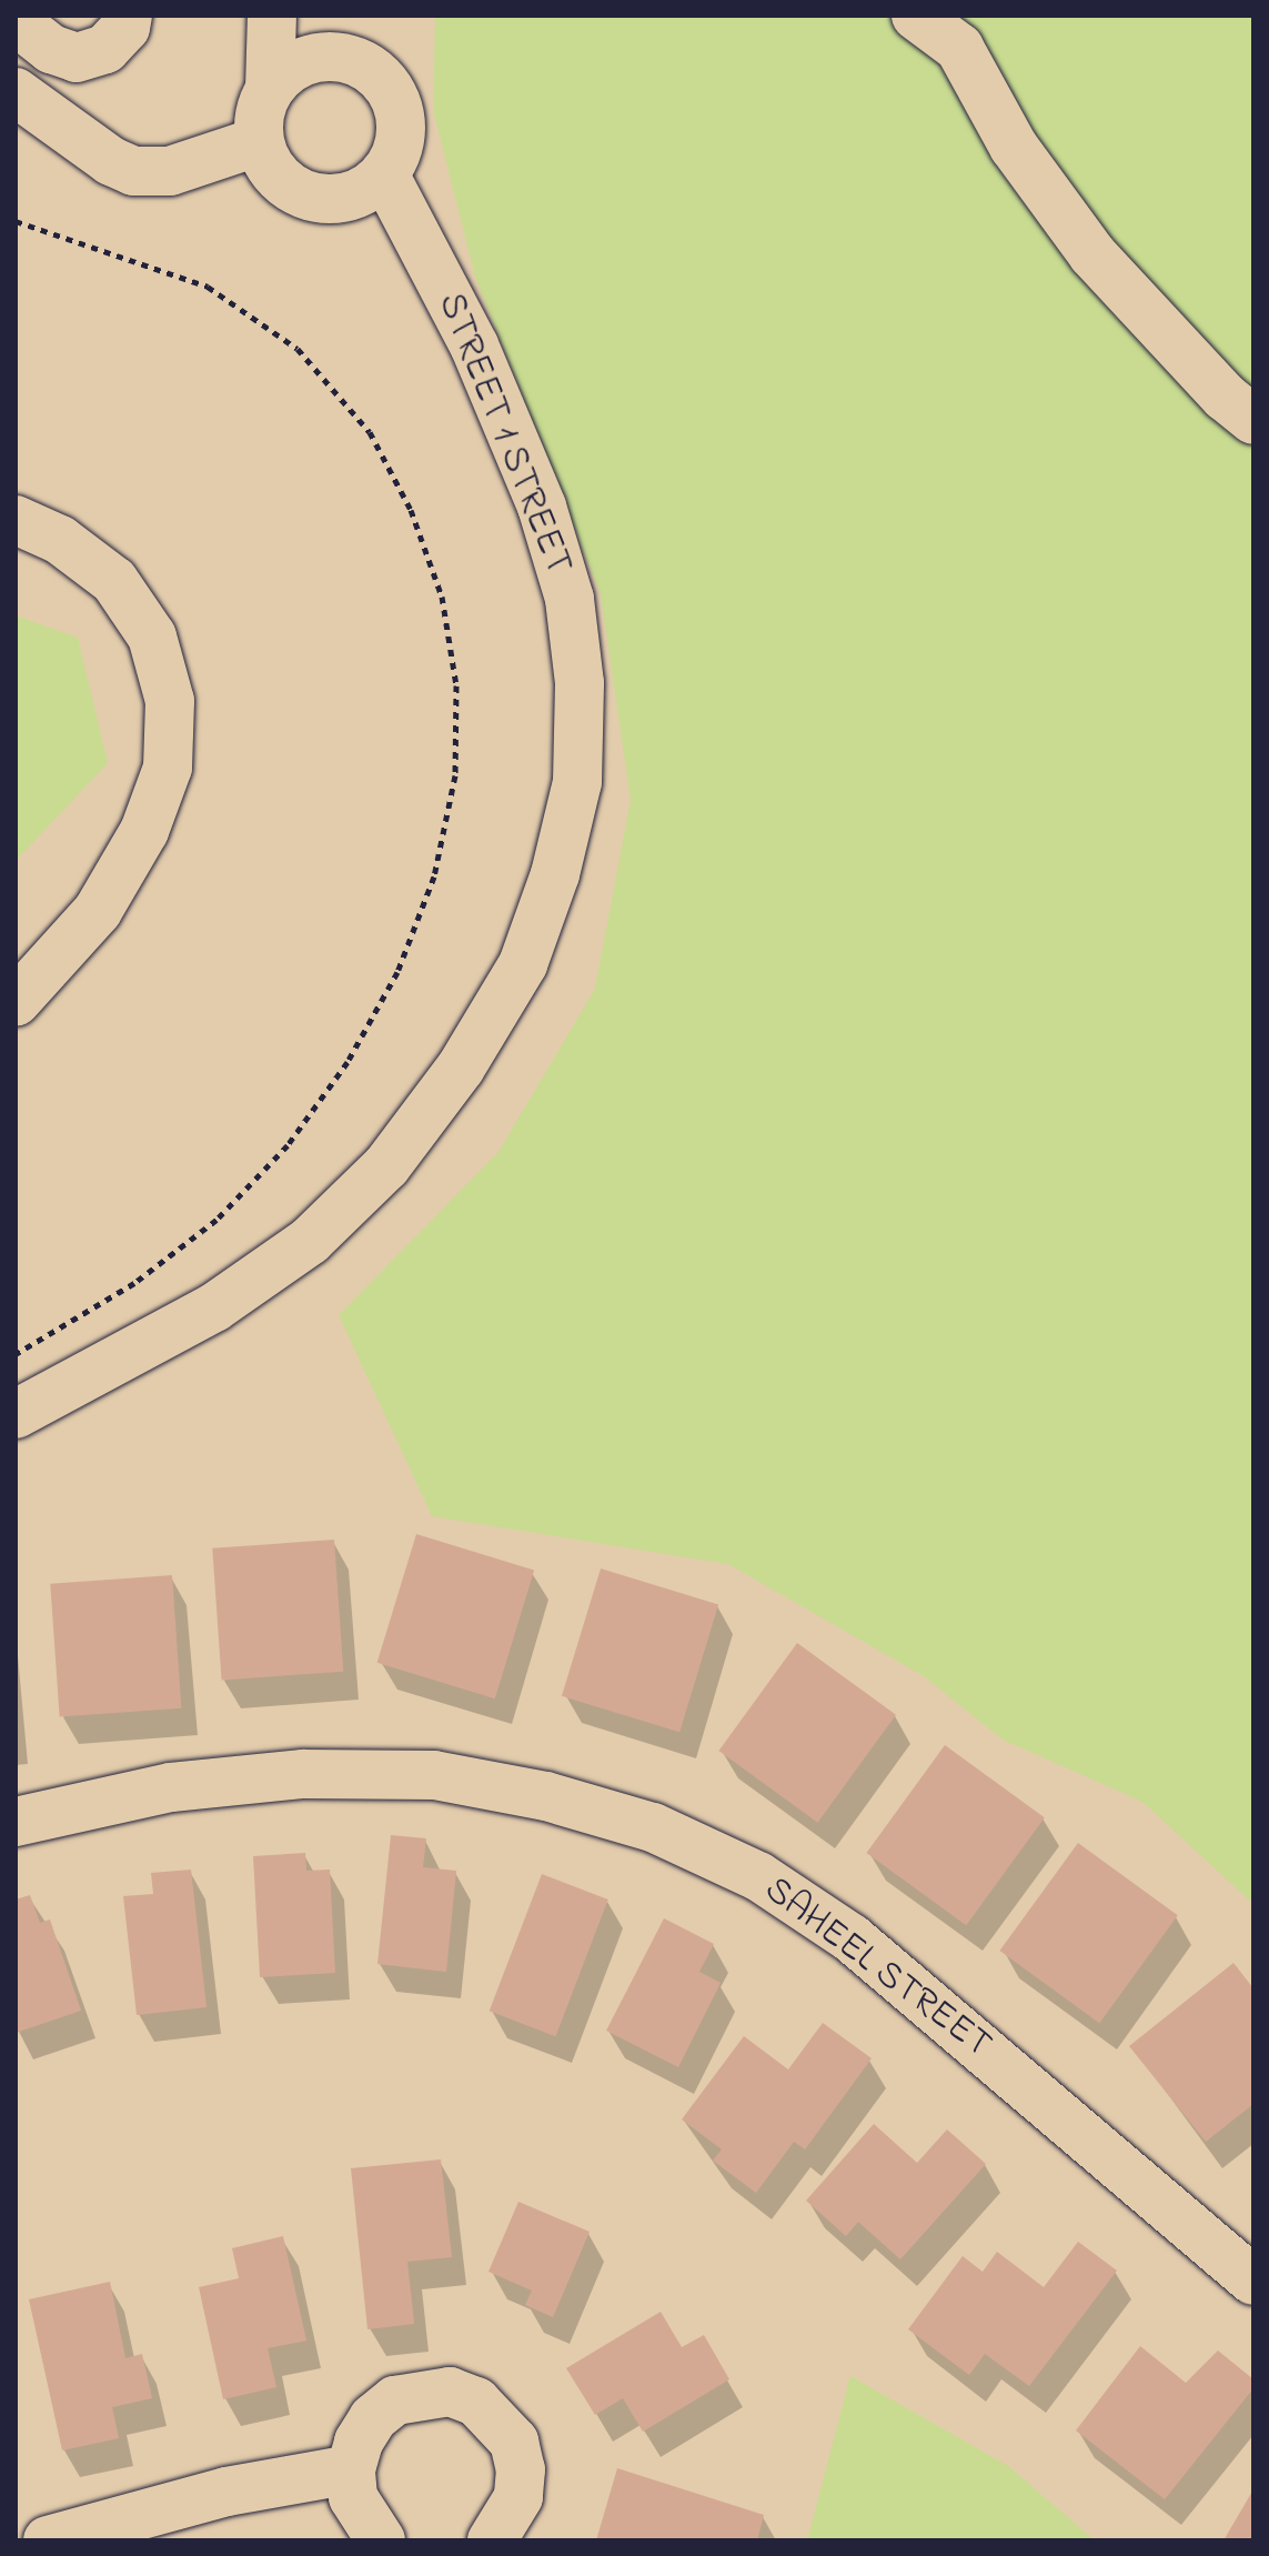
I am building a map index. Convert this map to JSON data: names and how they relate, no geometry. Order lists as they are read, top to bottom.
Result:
{
  "streets": {
    "street": ["STREET 1 STREET", "SAHEEL STREET"]
  }
}
